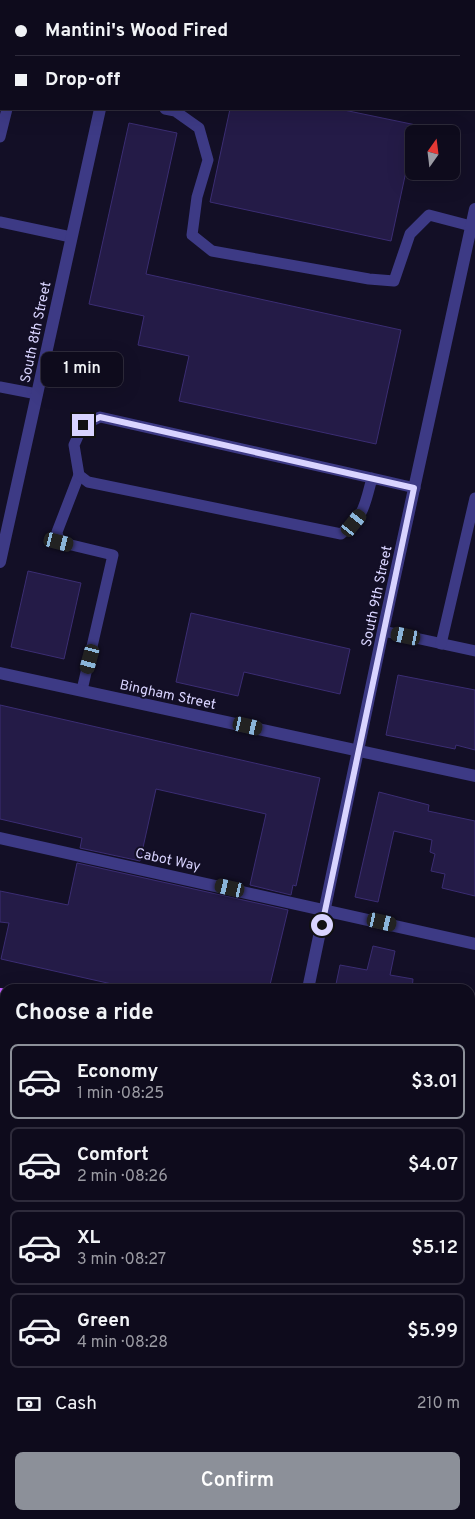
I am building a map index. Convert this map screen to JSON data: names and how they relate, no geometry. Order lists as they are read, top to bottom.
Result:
{
  "streets": {
    "street": [
      "South 8th Street",
      "South 9th Street",
      "Bingham Street",
      "Cabot Way"
    ]
  },
  "crossings": [
    ["South 9th Street", "Bingham Street"],
    ["South 9th Street", "Cabot Way"]
  ],
  "north": "top",
  "page": {
    "banner": ["Mantini's Wood Fired", "Drop-off"],
    "bubble": "1 min",
    "heading": "Choose a ride",
    "list": [
      {
        "name": "Economy",
        "note": "1 min · 08:25",
        "value": "$3.01"
      },
      {
        "name": "Comfort",
        "note": "2 min · 08:26",
        "value": "$4.07"
      },
      {
        "name": "XL",
        "note": "3 min · 08:27",
        "value": "$5.12"
      },
      {
        "name": "Green",
        "note": "4 min · 08:28",
        "value": "$5.99"
      }
    ],
    "pay": ["Cash", "210 m"],
    "buttons": "Confirm"
  }
}
